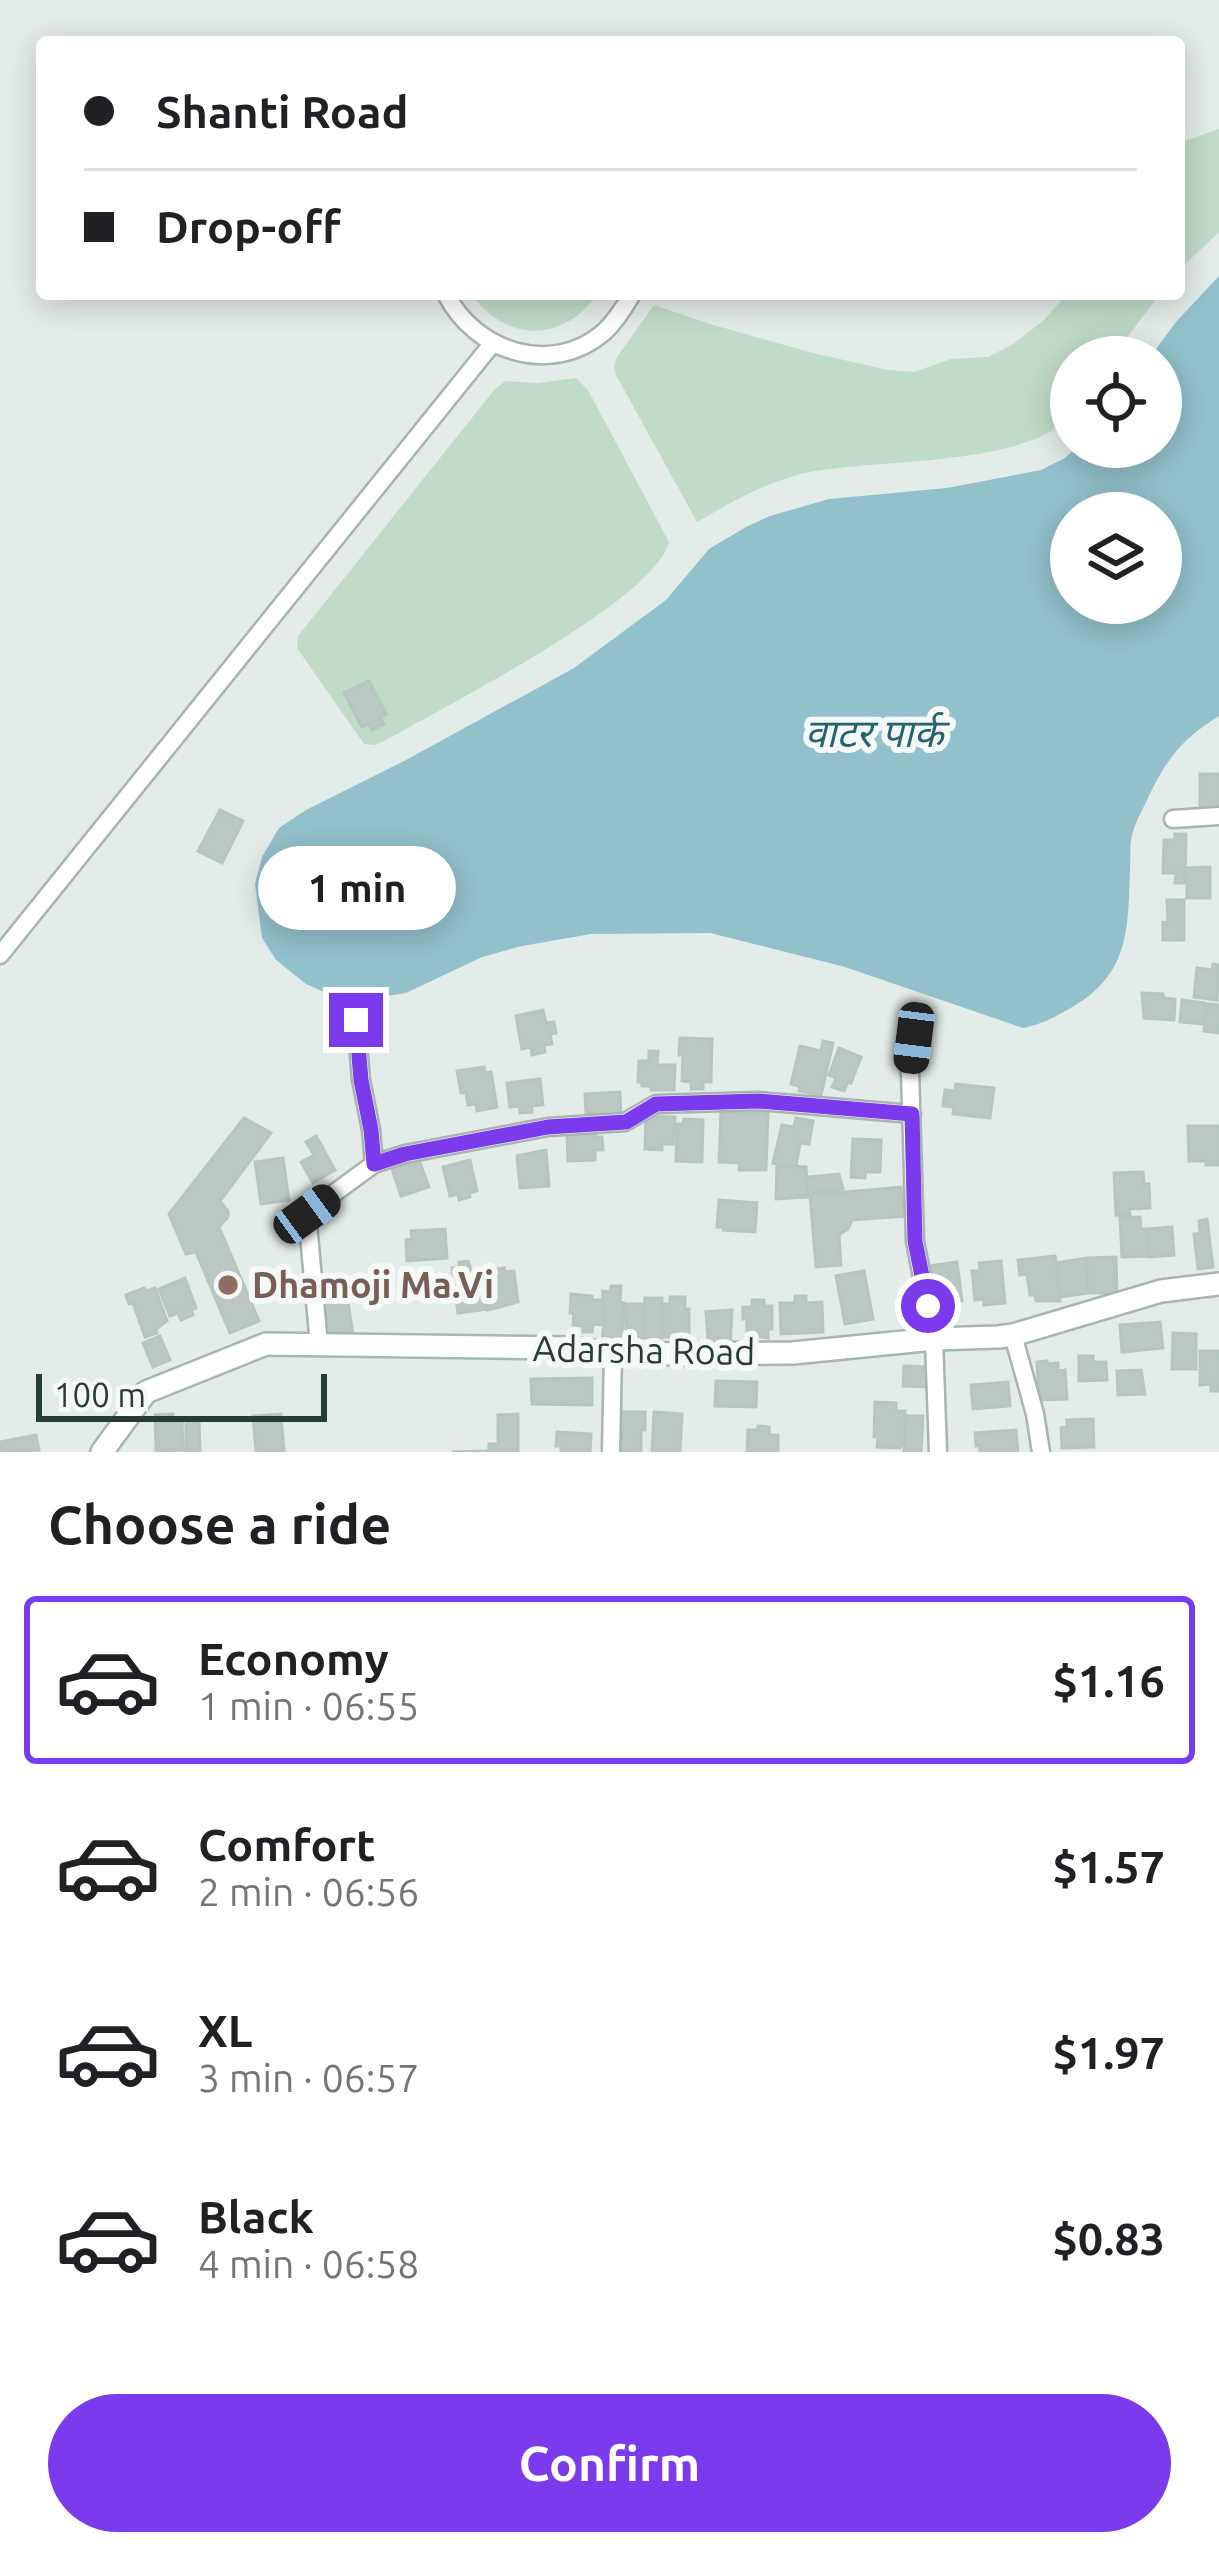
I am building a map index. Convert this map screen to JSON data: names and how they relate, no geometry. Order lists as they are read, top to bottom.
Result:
{
  "streets": {
    "main road": ["Adarsha Road"]
  },
  "water": ["वाटर पार्क"],
  "places": ["Dhamoji Ma.Vi"],
  "scale_bar": "100 m",
  "page": {
    "banner": ["Shanti Road", "Drop-off"],
    "bubble": "1 min",
    "scale": "100 m",
    "heading": "Choose a ride",
    "list": [
      {
        "name": "Economy",
        "note": "1 min · 06:55",
        "value": "$1.16"
      },
      {
        "name": "Comfort",
        "note": "2 min · 06:56",
        "value": "$1.57"
      },
      {
        "name": "XL",
        "note": "3 min · 06:57",
        "value": "$1.97"
      },
      {
        "name": "Black",
        "note": "4 min · 06:58",
        "value": "$0.83"
      }
    ],
    "buttons": "Confirm"
  }
}
